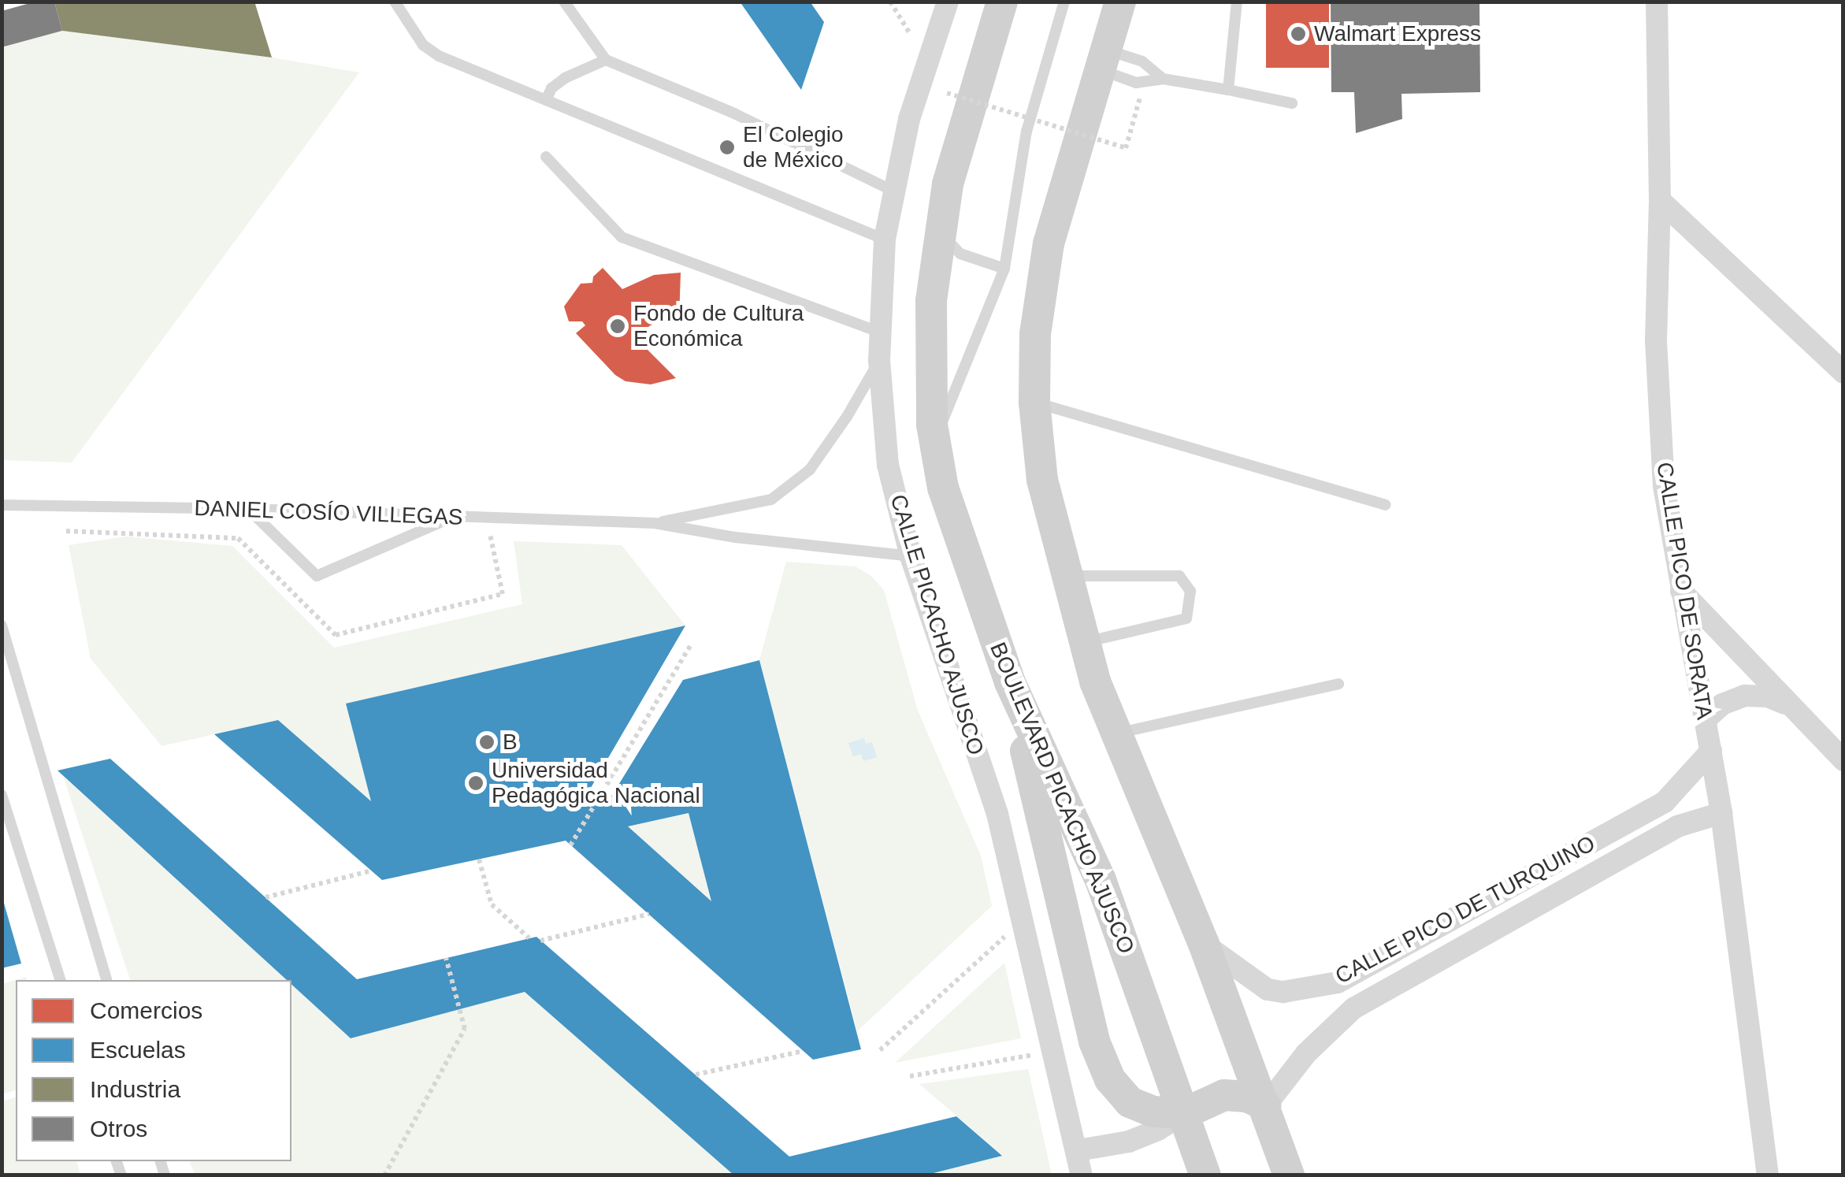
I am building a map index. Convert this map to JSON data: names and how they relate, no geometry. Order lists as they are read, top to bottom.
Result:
{
  "streets": {
    "main road": ["BOULEVARD PICACHO AJUSCO"],
    "street": ["CALLE PICO DE SORATA", "CALLE PICACHO AJUSCO", "CALLE PICO DE TURQUINO"],
    "lane": ["DANIEL COSÍO VILLEGAS"]
  },
  "crossings": [
    ["DANIEL COSÍO VILLEGAS", "CALLE PICACHO AJUSCO"],
    ["CALLE PICO DE SORATA", "CALLE PICO DE TURQUINO"]
  ],
  "places": [
    "Walmart Express",
    "El Colegio de México",
    "Fondo de Cultura Económica",
    "B",
    "Universidad Pedagógica Nacional"
  ],
  "legend": [
    "Comercios",
    "Escuelas",
    "Industria",
    "Otros"
  ]
}
